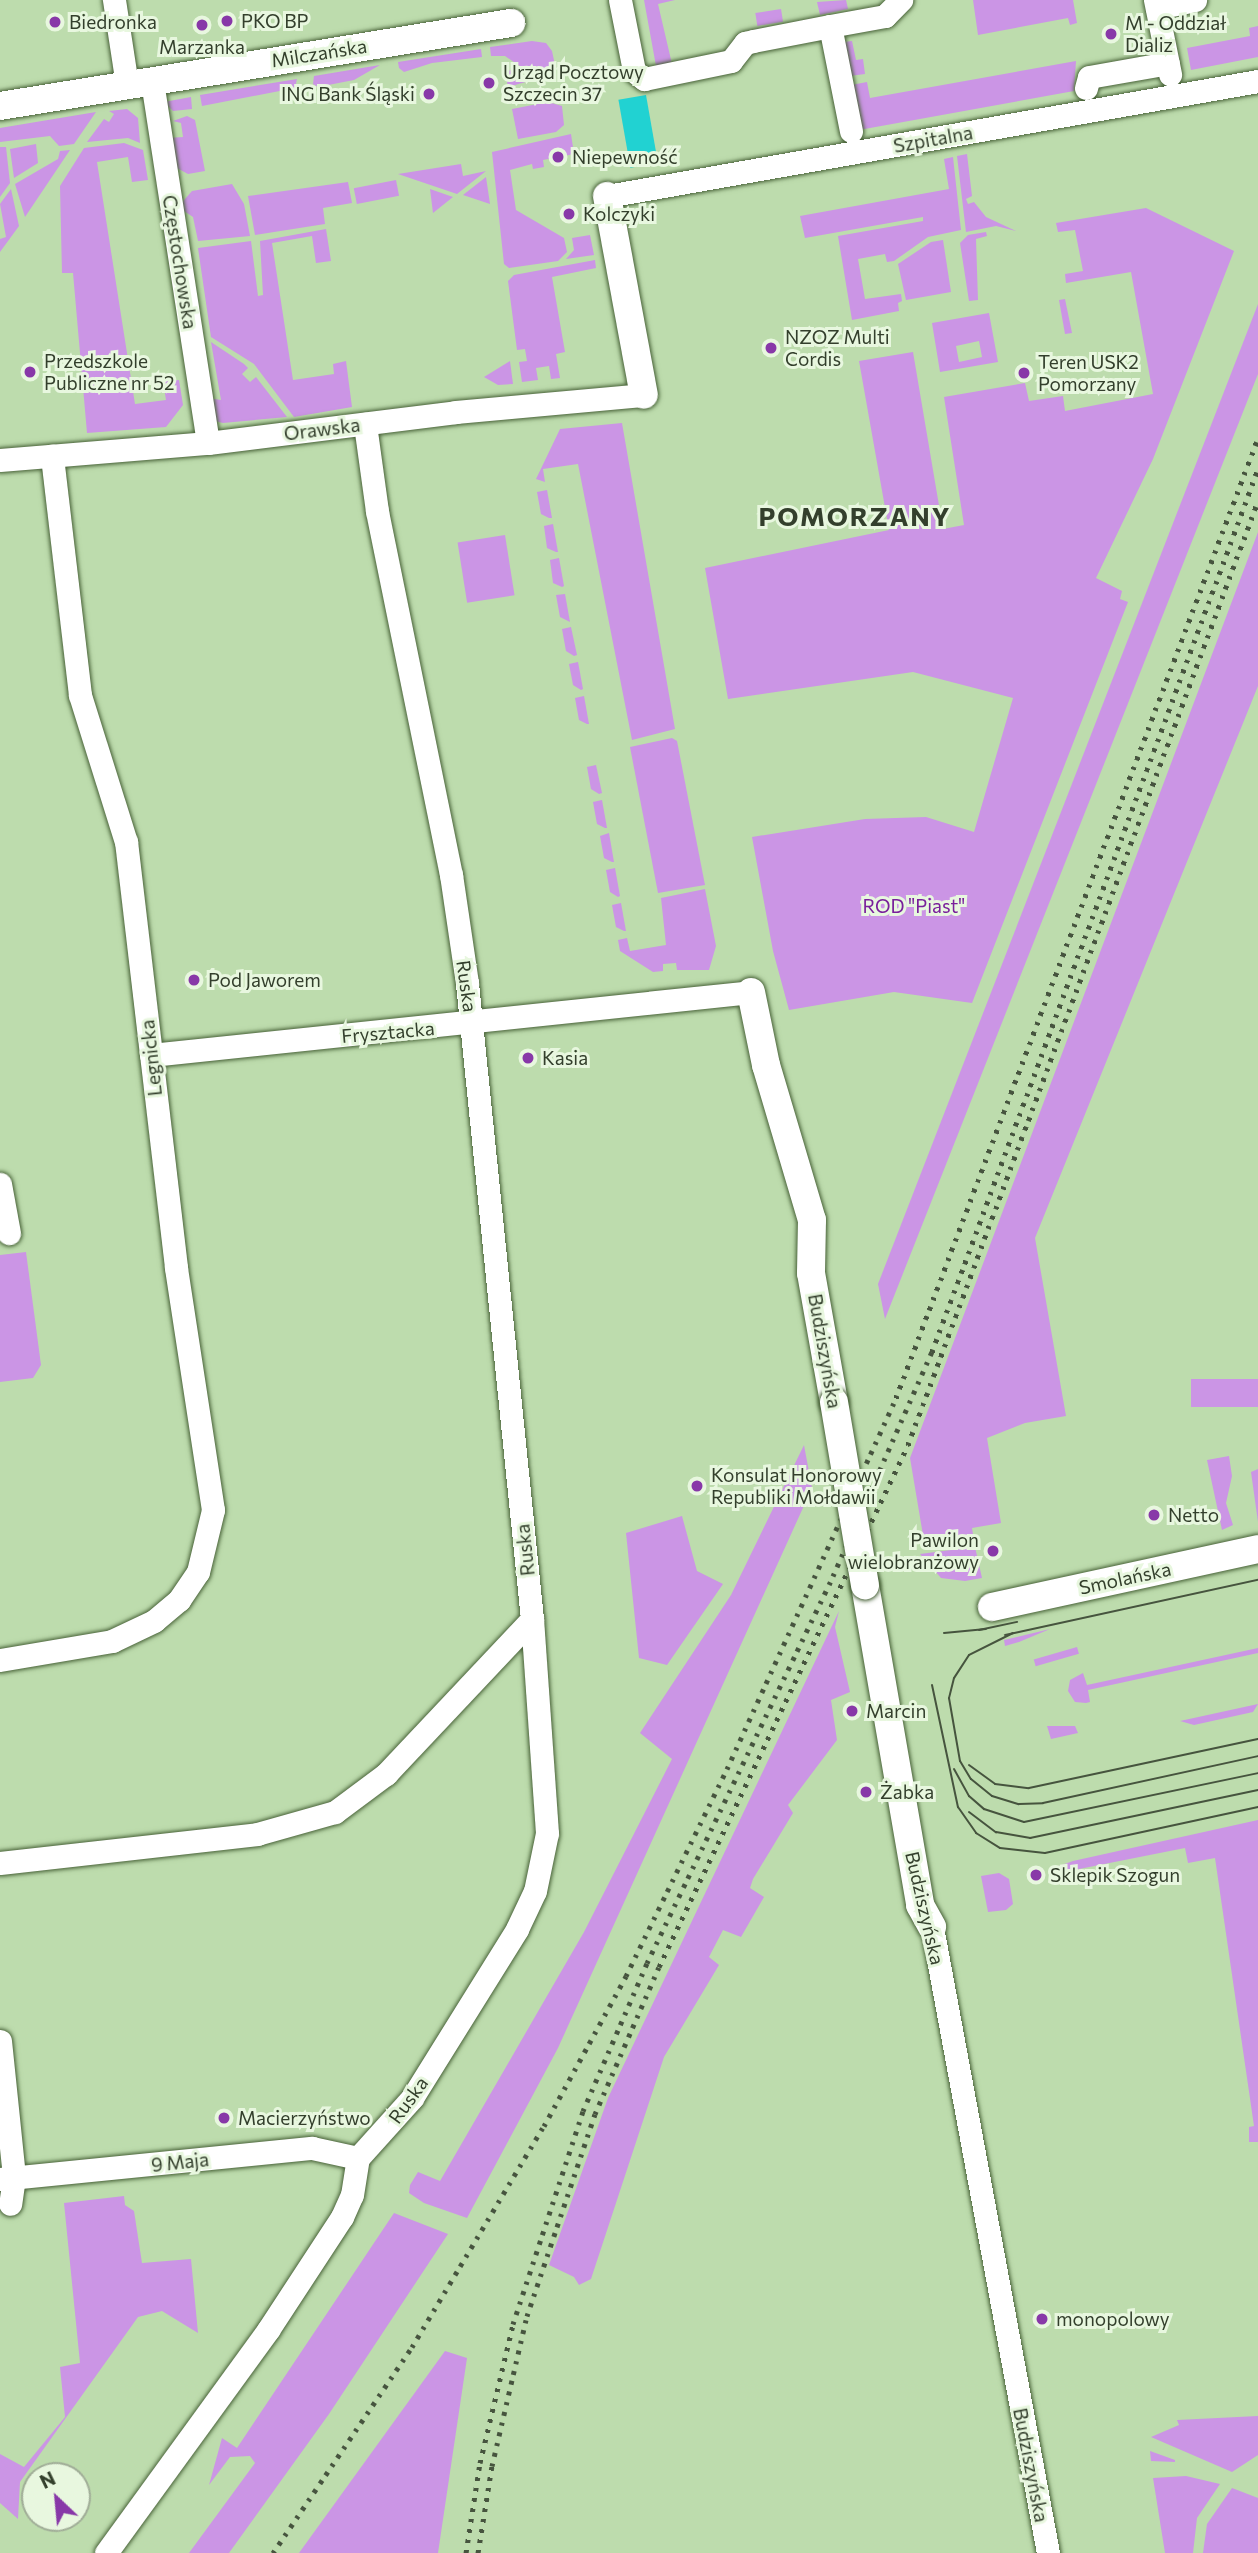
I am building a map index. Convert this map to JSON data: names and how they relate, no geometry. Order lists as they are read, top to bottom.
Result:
{
  "streets": {
    "street": [
      "Milczańska",
      "Szpitalna",
      "Częstochowska",
      "Orawska",
      "Ruska",
      "Frysztacka",
      "Legnicka",
      "Budziszyńska",
      "Smolańska",
      "9 Maja"
    ]
  },
  "crossings": [
    ["Milczańska", "Częstochowska"],
    ["Częstochowska", "Orawska"],
    ["Orawska", "Ruska"],
    ["Orawska", "Legnicka"],
    ["Ruska", "Frysztacka"],
    ["Ruska", "9 Maja"],
    ["Frysztacka", "Legnicka"],
    ["Frysztacka", "Budziszyńska"]
  ],
  "districts": ["POMORZANY"],
  "parks": ["ROD \"Piast\""],
  "places": [
    "PKO BP",
    "Biedronka",
    "Marzanka",
    "M - Oddział Dializ",
    "Urząd Pocztowy Szczecin 37",
    "ING Bank Śląski",
    "Niepewność",
    "Kolczyki",
    "NZOZ Multi Cordis",
    "Przedszkole Publiczne nr 52",
    "Teren USK2 Pomorzany",
    "Pod Jaworem",
    "Kasia",
    "Konsulat Honorowy Republiki Mołdawii",
    "Netto",
    "Pawilon wielobranżowy",
    "Marcin",
    "Żabka",
    "Sklepik Szogun",
    "Macierzyństwo",
    "monopolowy"
  ],
  "north": "top left"
}
